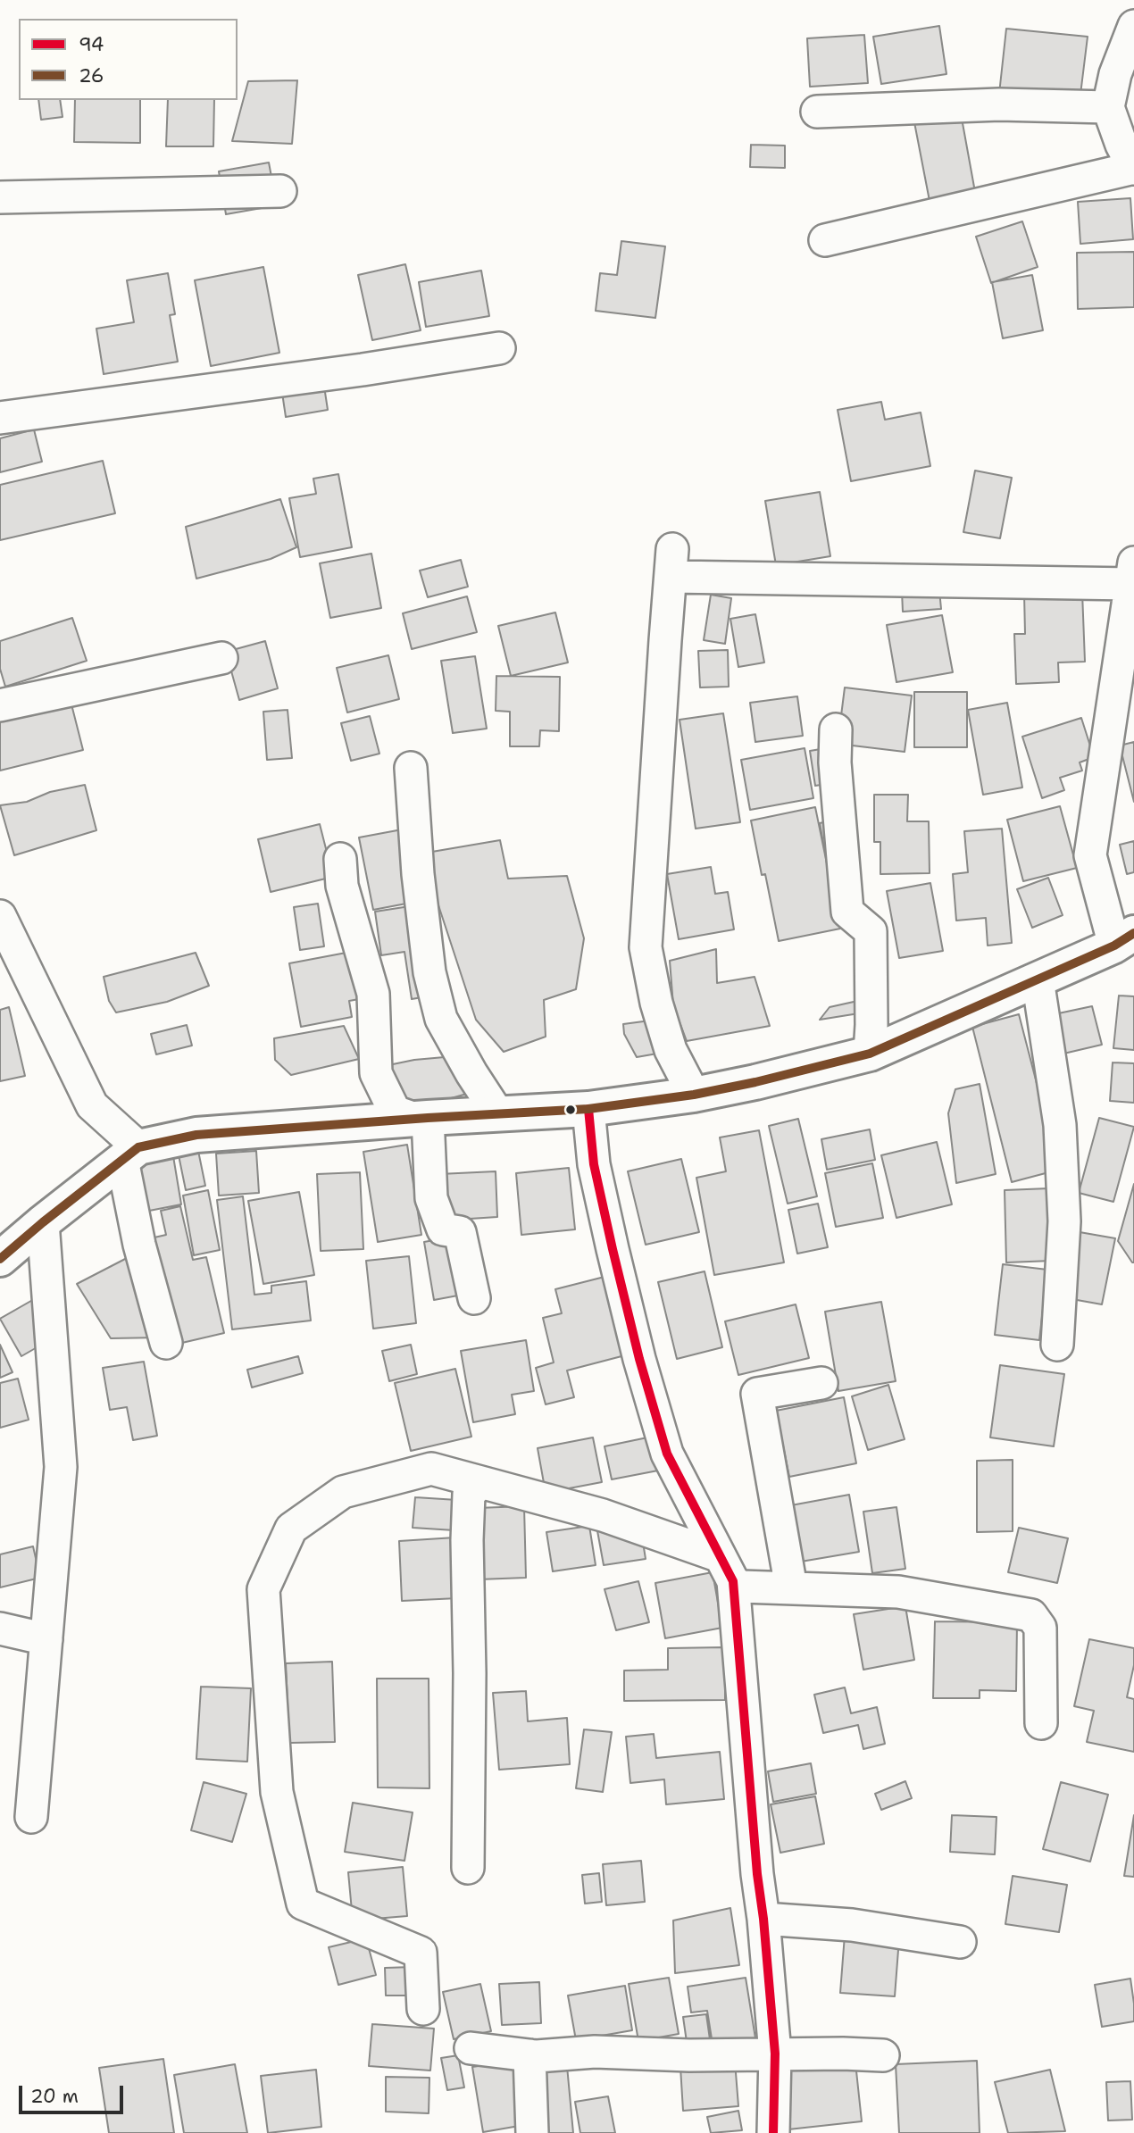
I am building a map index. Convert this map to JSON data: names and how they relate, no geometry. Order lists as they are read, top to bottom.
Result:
{
  "lines": ["transit line 26", "transit line 94"],
  "legend": ["94", "26"],
  "scale_bar": "20 m"
}
